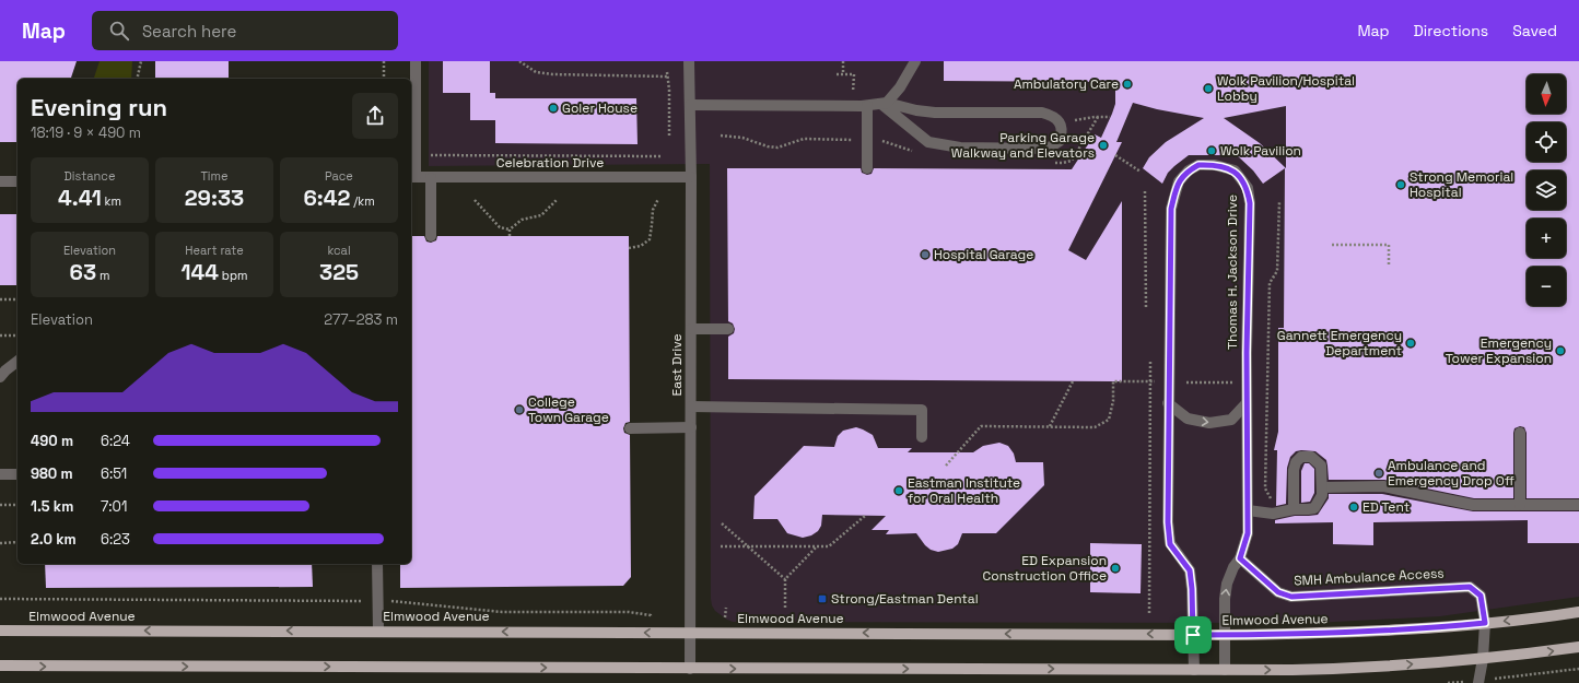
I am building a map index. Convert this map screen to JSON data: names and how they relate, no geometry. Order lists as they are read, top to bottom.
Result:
{
  "streets": {
    "main road": ["Elmwood Avenue"],
    "street": [
      "Celebration Drive",
      "Thomas H. Jackson Drive",
      "East Drive",
      "SMH Ambulance Access"
    ]
  },
  "crossings": [
    ["Celebration Drive", "East Drive"],
    ["Thomas H. Jackson Drive", "SMH Ambulance Access"],
    ["Thomas H. Jackson Drive", "Elmwood Avenue"],
    ["East Drive", "Elmwood Avenue"],
    ["SMH Ambulance Access", "Elmwood Avenue"]
  ],
  "places": {
    "other": [
      "Ambulatory Care",
      "Wolk Pavilion/Hospital Lobby",
      "Goler House",
      "Parking Garage Walkway and Elevators",
      "Wolk Pavilion",
      "Strong Memorial Hospital",
      "Hospital Garage",
      "Gannett Emergency Department",
      "Emergency Tower Expansion",
      "College Town Garage",
      "Ambulance and Emergency Drop Off",
      "Eastman Institute for Oral Health",
      "ED Tent",
      "ED Expansion Construction Office"
    ],
    "transit": ["Strong/Eastman Dental"]
  },
  "north": "bottom",
  "page": {
    "header": "Map",
    "search": "Search here",
    "nav": ["Map", "Directions", "Saved"],
    "map_buttons": ["+", "−"],
    "heading": ["Evening run", "18:19 · 9 × 490 m"],
    "stats": [
      ["Distance", "4.41 km"],
      ["Time", "29:33"],
      ["Pace", "6:42 /km"],
      ["Elevation", "63 m"],
      ["Heart rate", "144 bpm"],
      ["kcal", "325"]
    ],
    "chart": ["Elevation", "277–283 m"],
    "list": [
      {
        "name": "490 m",
        "note": "6:24"
      },
      {
        "name": "980 m",
        "note": "6:51"
      },
      {
        "name": "1.5 km",
        "note": "7:01"
      },
      {
        "name": "2.0 km",
        "note": "6:23"
      }
    ]
  }
}
